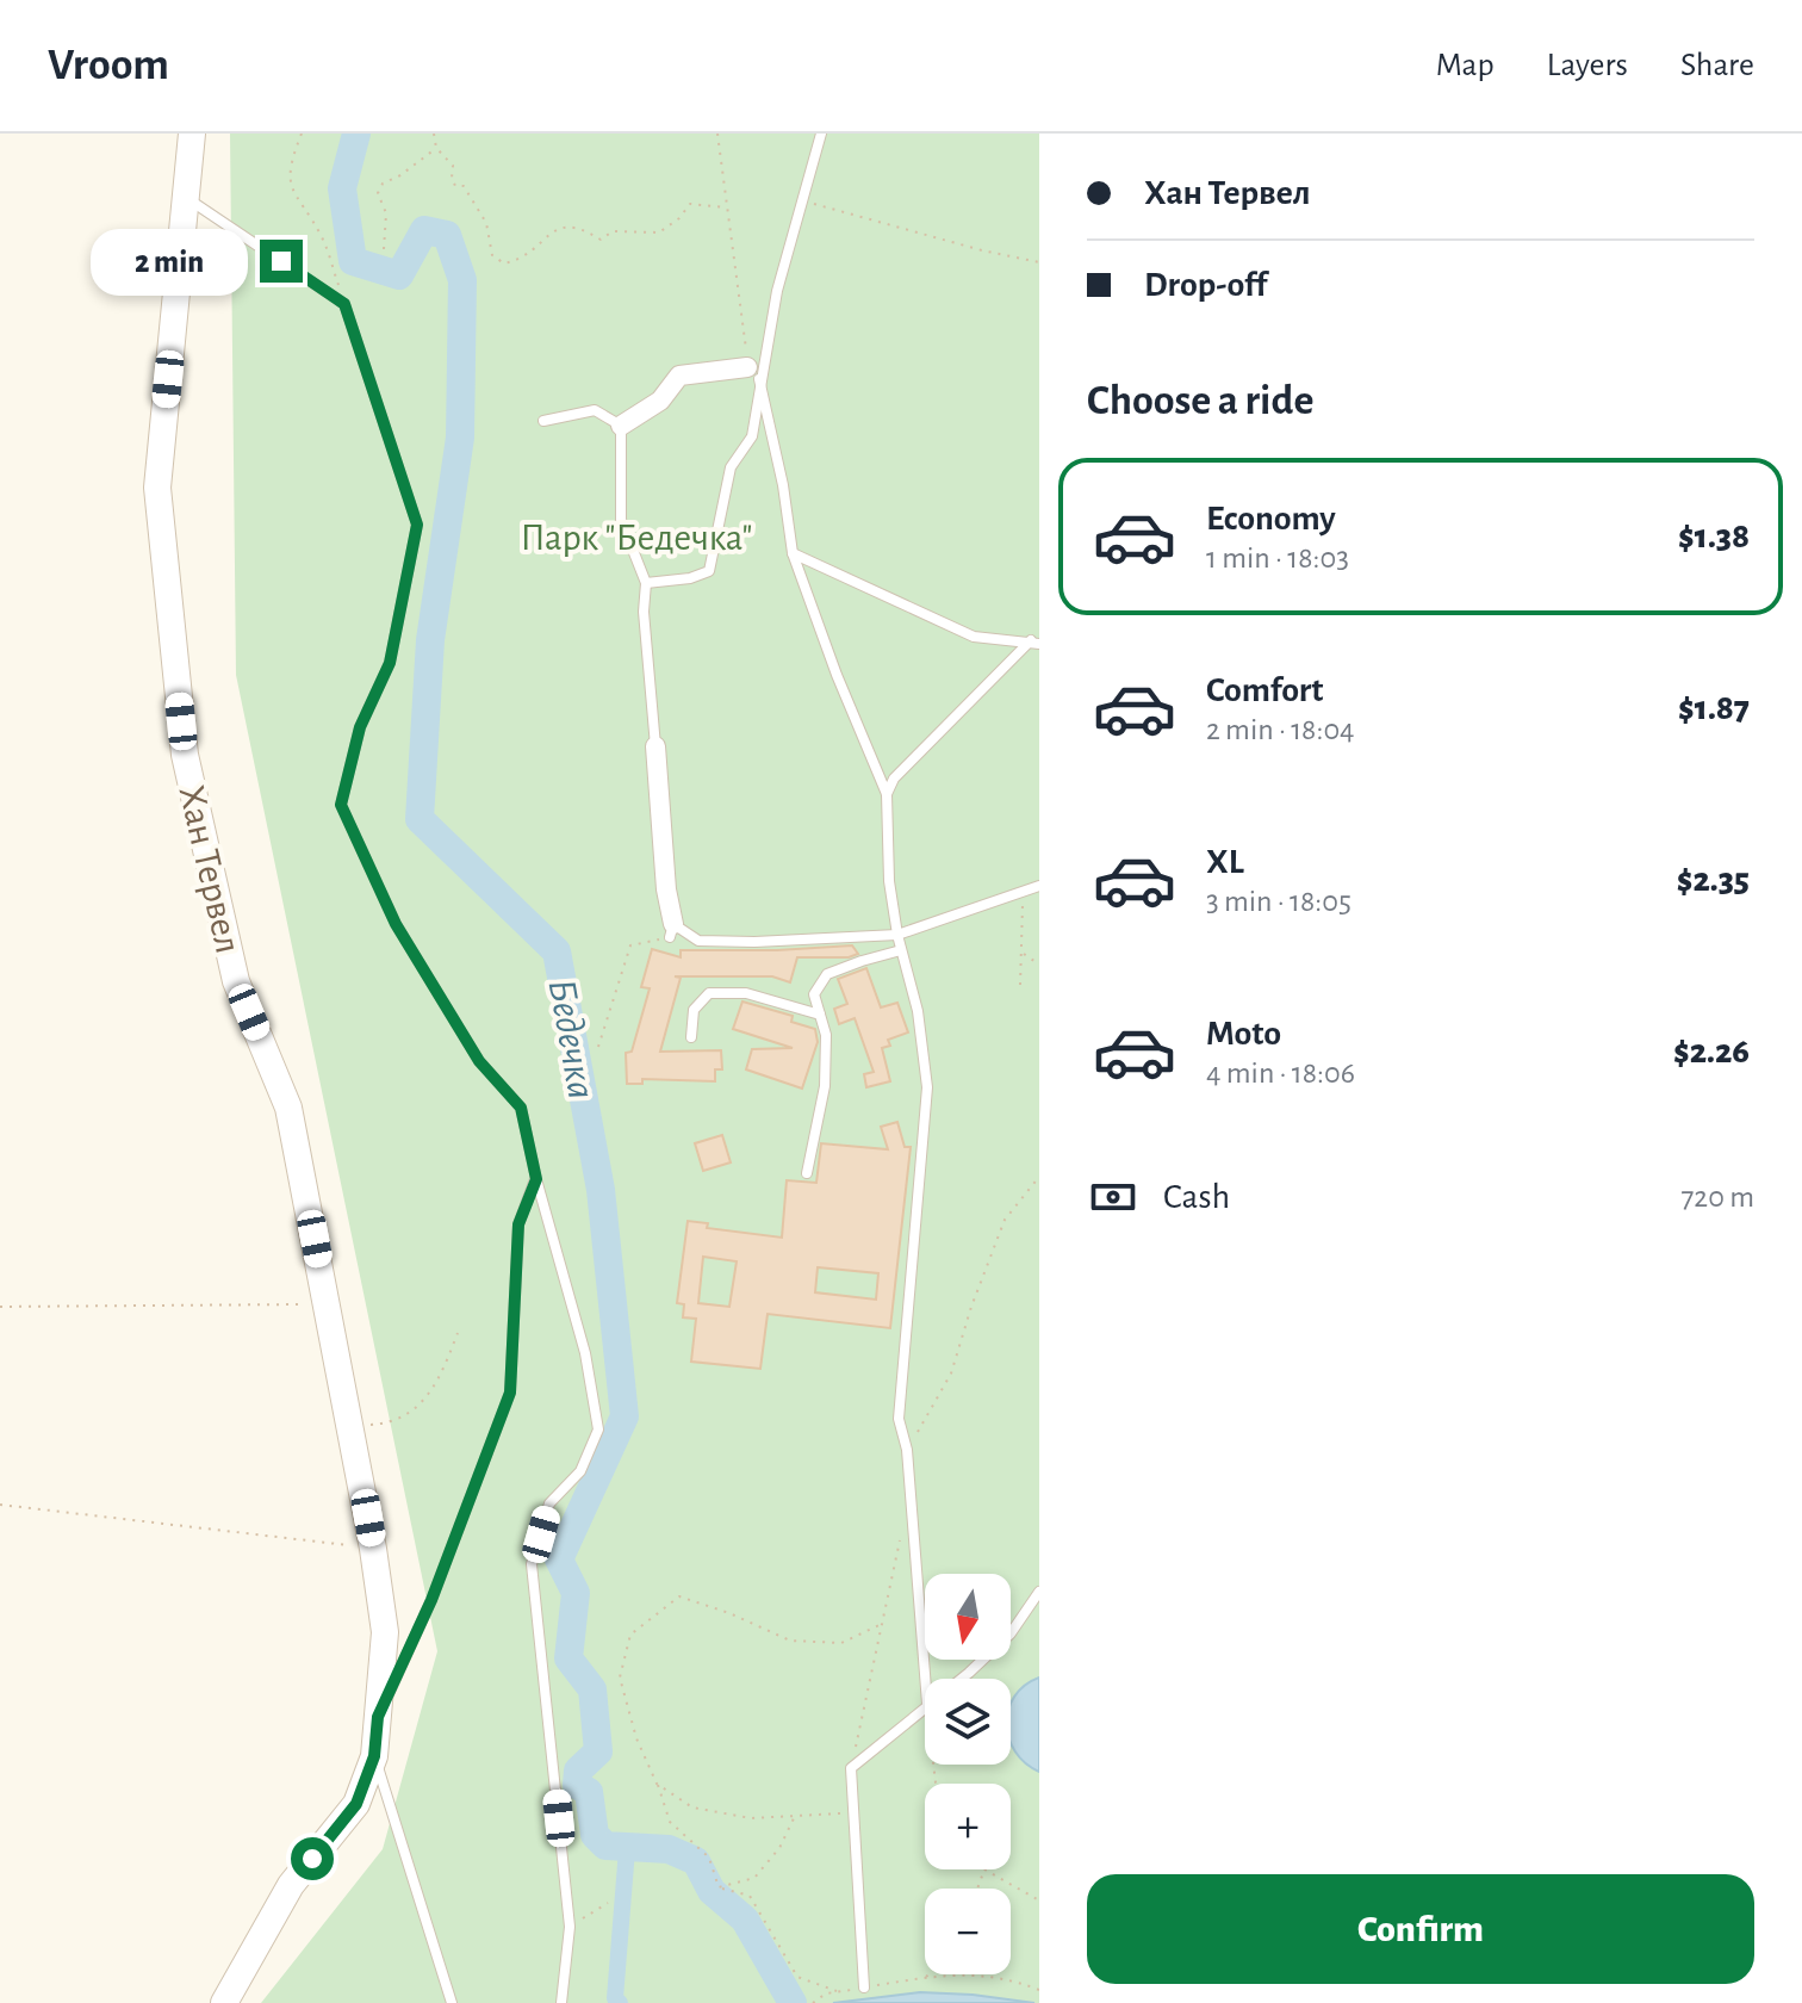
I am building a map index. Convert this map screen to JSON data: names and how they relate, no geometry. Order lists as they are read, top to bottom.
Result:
{
  "streets": {
    "street": ["Хан Тервел"]
  },
  "water": ["Бедечка"],
  "parks": ["Парк \"Бедечка\""],
  "north": "bottom",
  "page": {
    "header": "Vroom",
    "nav": ["Map", "Layers", "Share"],
    "banner": ["Хан Тервел", "Drop-off"],
    "bubble": "2 min",
    "heading": "Choose a ride",
    "list": [
      {
        "name": "Economy",
        "note": "1 min · 18:03",
        "value": "$1.38"
      },
      {
        "name": "Comfort",
        "note": "2 min · 18:04",
        "value": "$1.87"
      },
      {
        "name": "XL",
        "note": "3 min · 18:05",
        "value": "$2.35"
      },
      {
        "name": "Moto",
        "note": "4 min · 18:06",
        "value": "$2.26"
      }
    ],
    "pay": ["Cash", "720 m"],
    "map_buttons": ["+", "−"],
    "buttons": "Confirm"
  }
}
